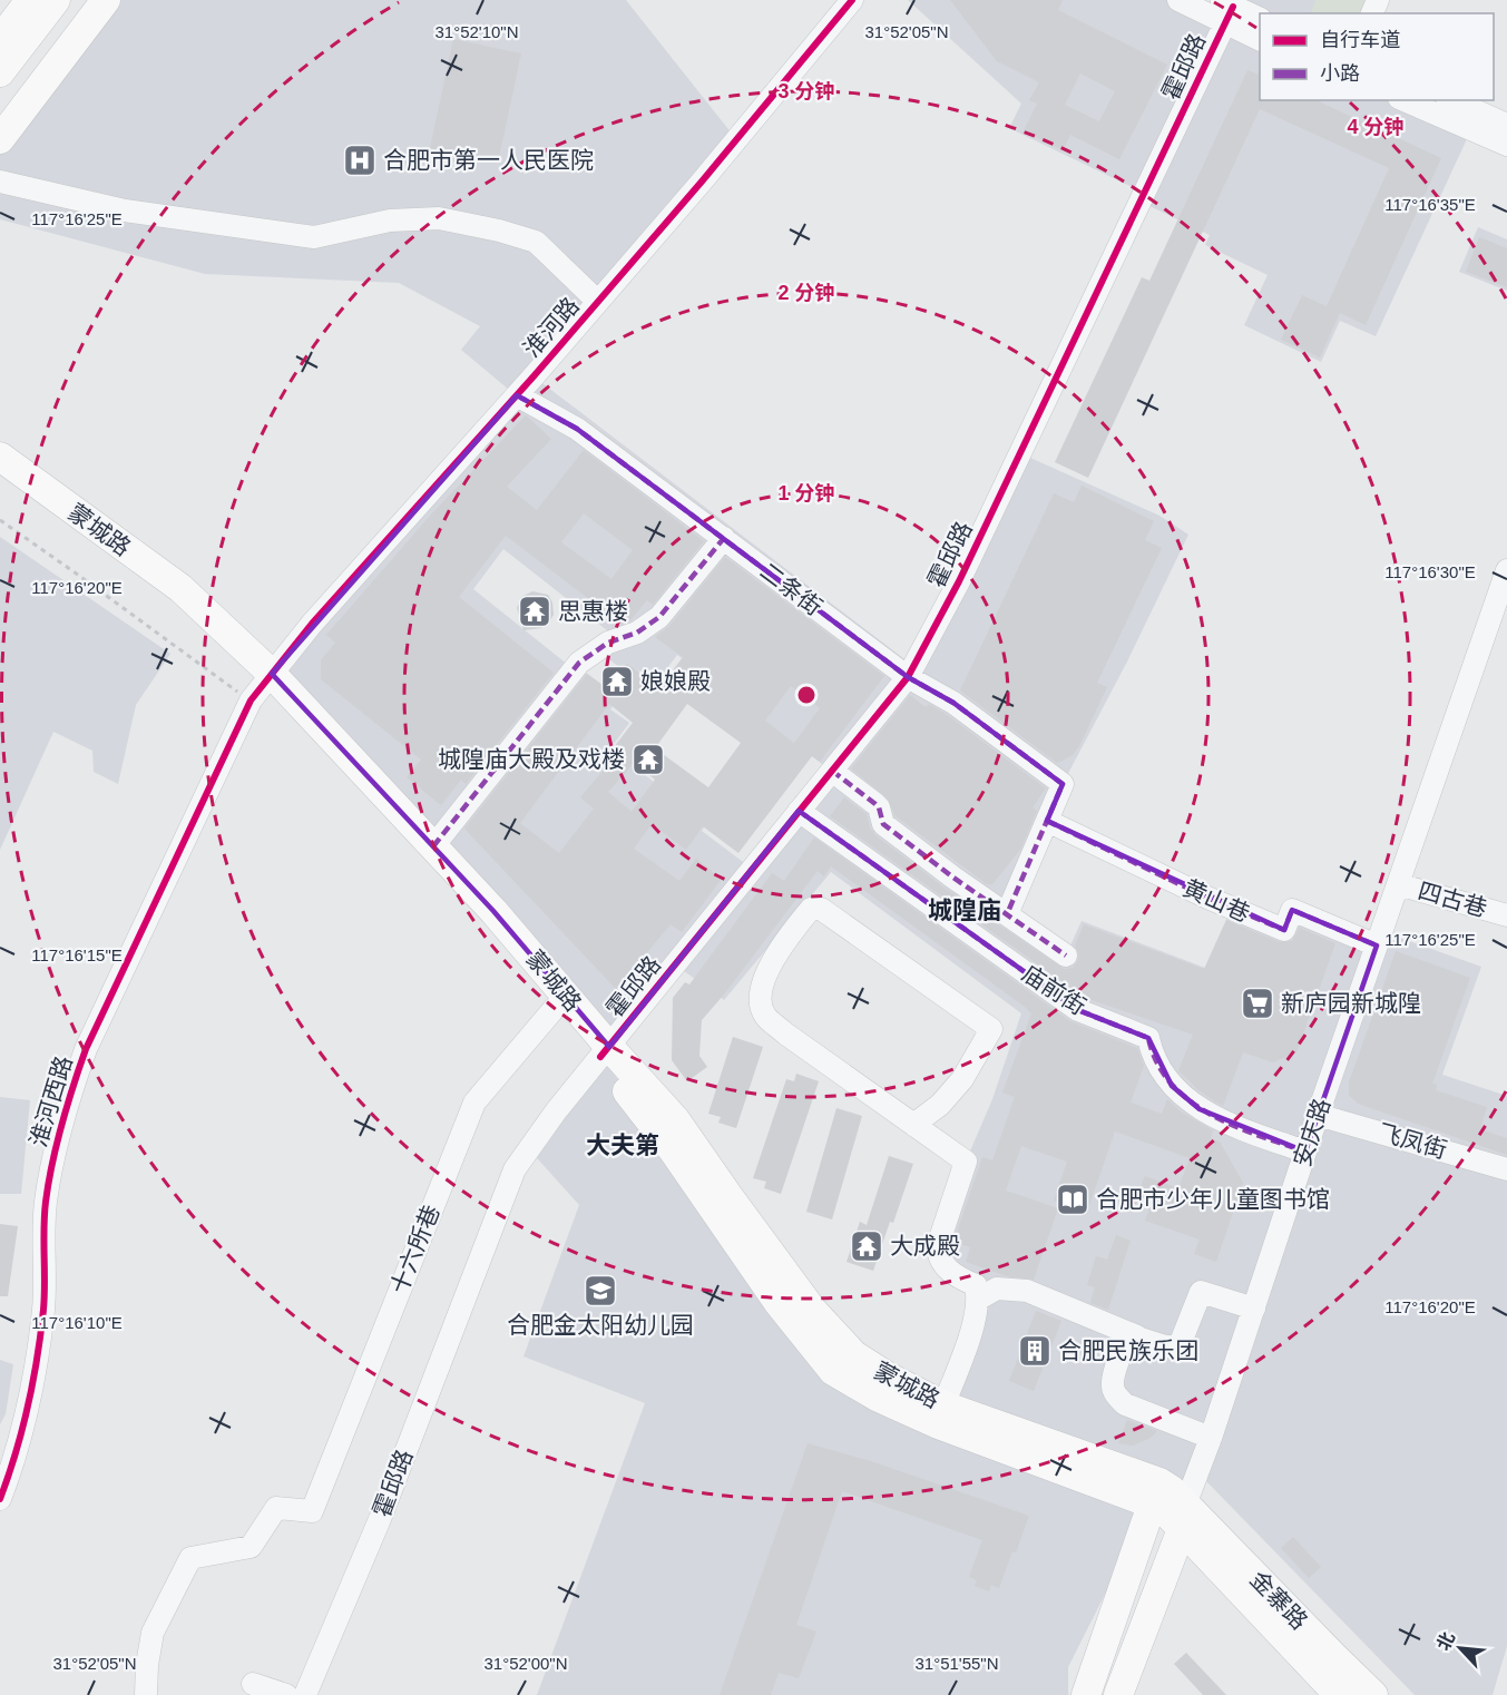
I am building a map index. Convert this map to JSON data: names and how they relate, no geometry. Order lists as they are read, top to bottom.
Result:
{
  "streets": {
    "main road": ["蒙城路", "安庆路", "金寨路"],
    "street": [
      "霍邱路",
      "淮河路",
      "二条街",
      "四古巷",
      "黄山巷",
      "庙前街",
      "淮河西路",
      "飞凤街",
      "十六所巷"
    ]
  },
  "crossings": [
    ["霍邱路", "蒙城路"],
    ["霍邱路", "二条街"],
    ["霍邱路", "庙前街"],
    ["淮河路", "蒙城路"],
    ["淮河路", "二条街"],
    ["淮河路", "淮河西路"],
    ["蒙城路", "淮河西路"],
    ["蒙城路", "安庆路"],
    ["蒙城路", "十六所巷"],
    ["蒙城路", "金寨路"],
    ["二条街", "黄山巷"],
    ["四古巷", "安庆路"],
    ["黄山巷", "安庆路"],
    ["庙前街", "安庆路"],
    ["安庆路", "飞凤街"],
    ["安庆路", "金寨路"]
  ],
  "districts": ["城隍庙", "大夫第"],
  "places": {
    "hospital": ["合肥市第一人民医院"],
    "temple": [
      "思惠楼",
      "娘娘殿",
      "城隍庙大殿及戏楼",
      "大成殿"
    ],
    "supermarket": ["新庐园新城隍"],
    "library": ["合肥市少年儿童图书馆"],
    "school or university": ["合肥金太阳幼儿园"],
    "building": ["合肥民族乐团"]
  },
  "legend": ["自行车道", "小路"],
  "north": "top left",
  "coordinates": [
    "31°52'10\"N",
    "31°52'05\"N",
    "117°16'35\"E",
    "117°16'25\"E",
    "117°16'30\"E",
    "117°16'20\"E",
    "117°16'15\"E",
    "117°16'10\"E",
    "31°52'00\"N",
    "31°51'55\"N"
  ],
  "rings": [
    "3 分钟",
    "4 分钟",
    "2 分钟",
    "1 分钟"
  ]
}
